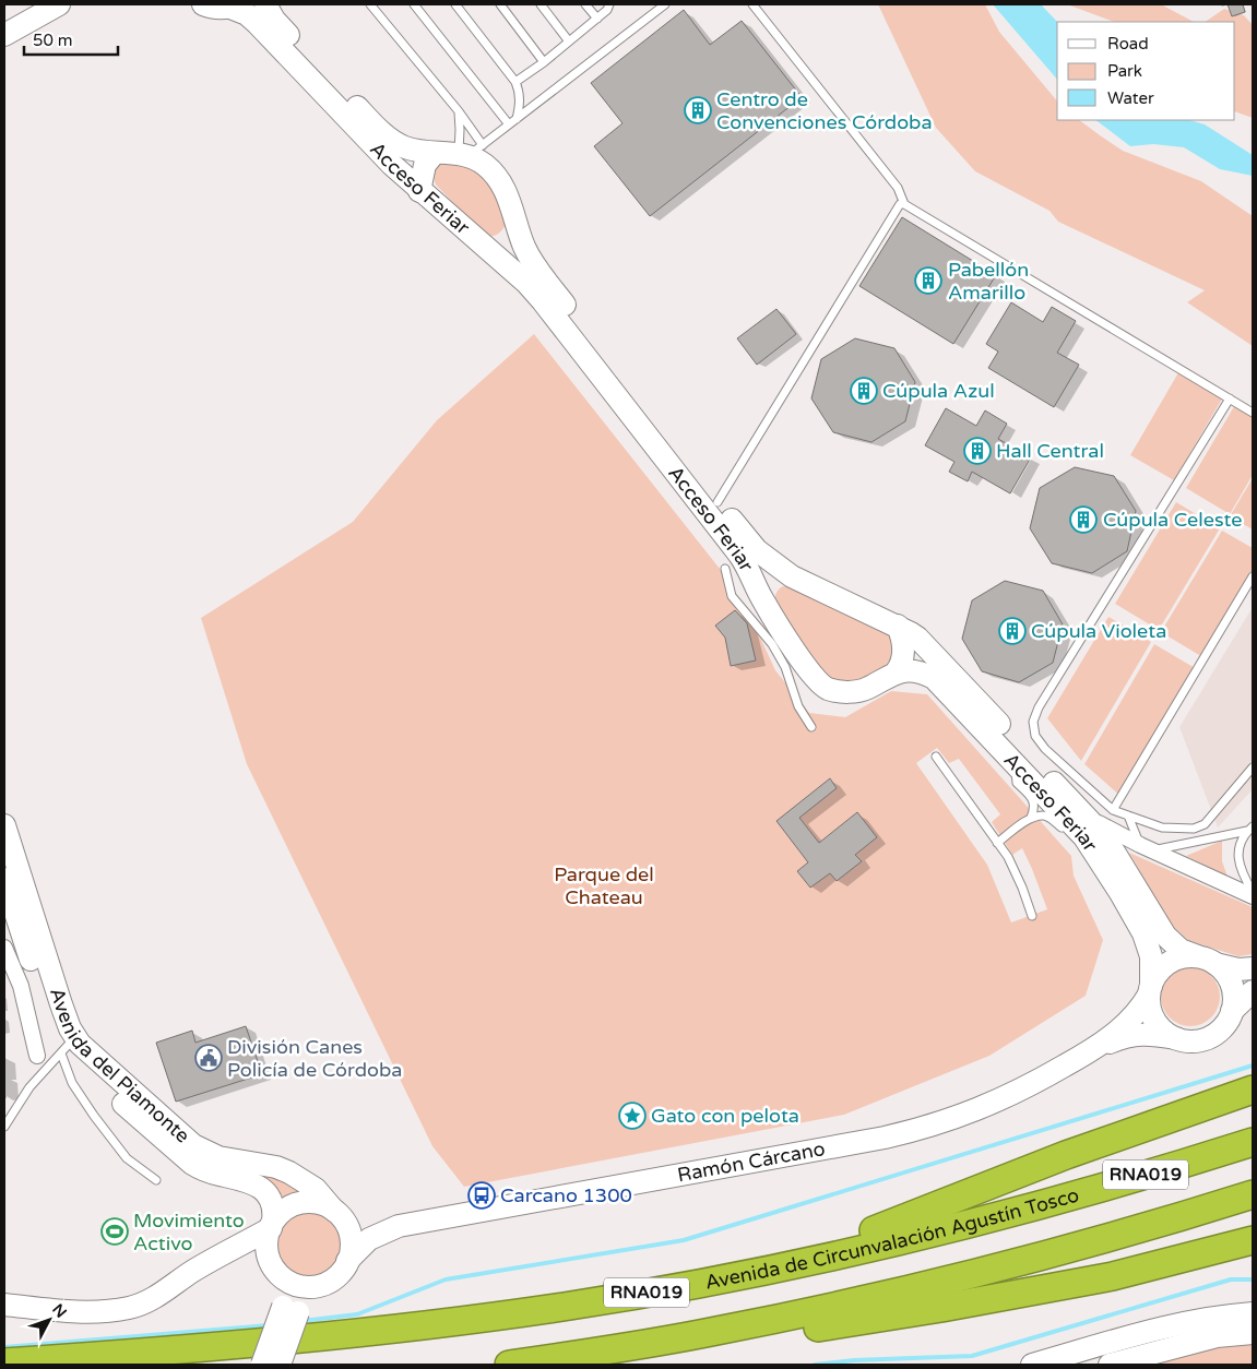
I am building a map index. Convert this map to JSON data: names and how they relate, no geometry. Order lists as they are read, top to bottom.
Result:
{
  "streets": {
    "highway": ["RNA019", "Avenida de Circunvalación Agustín Tosco"],
    "main road": ["Acceso Feriar", "Avenida del Piamonte", "Ramón Cárcano"]
  },
  "crossings": [
    ["Acceso Feriar", "Ramón Cárcano"],
    ["Avenida del Piamonte", "Ramón Cárcano"]
  ],
  "parks": ["Parque del Chateau"],
  "places": {
    "building": [
      "Centro de Convenciones Córdoba",
      "Pabellón Amarillo",
      "Cúpula Azul",
      "Hall Central",
      "Cúpula Celeste",
      "Cúpula Violeta"
    ],
    "public building": ["División Canes Policía de Córdoba"],
    "place": ["Gato con pelota"],
    "bus stop": ["Carcano 1300"],
    "sports": ["Movimiento Activo"]
  },
  "legend": ["Road", "Park", "Water"],
  "scale_bar": "50 m",
  "north": "top right"
}
